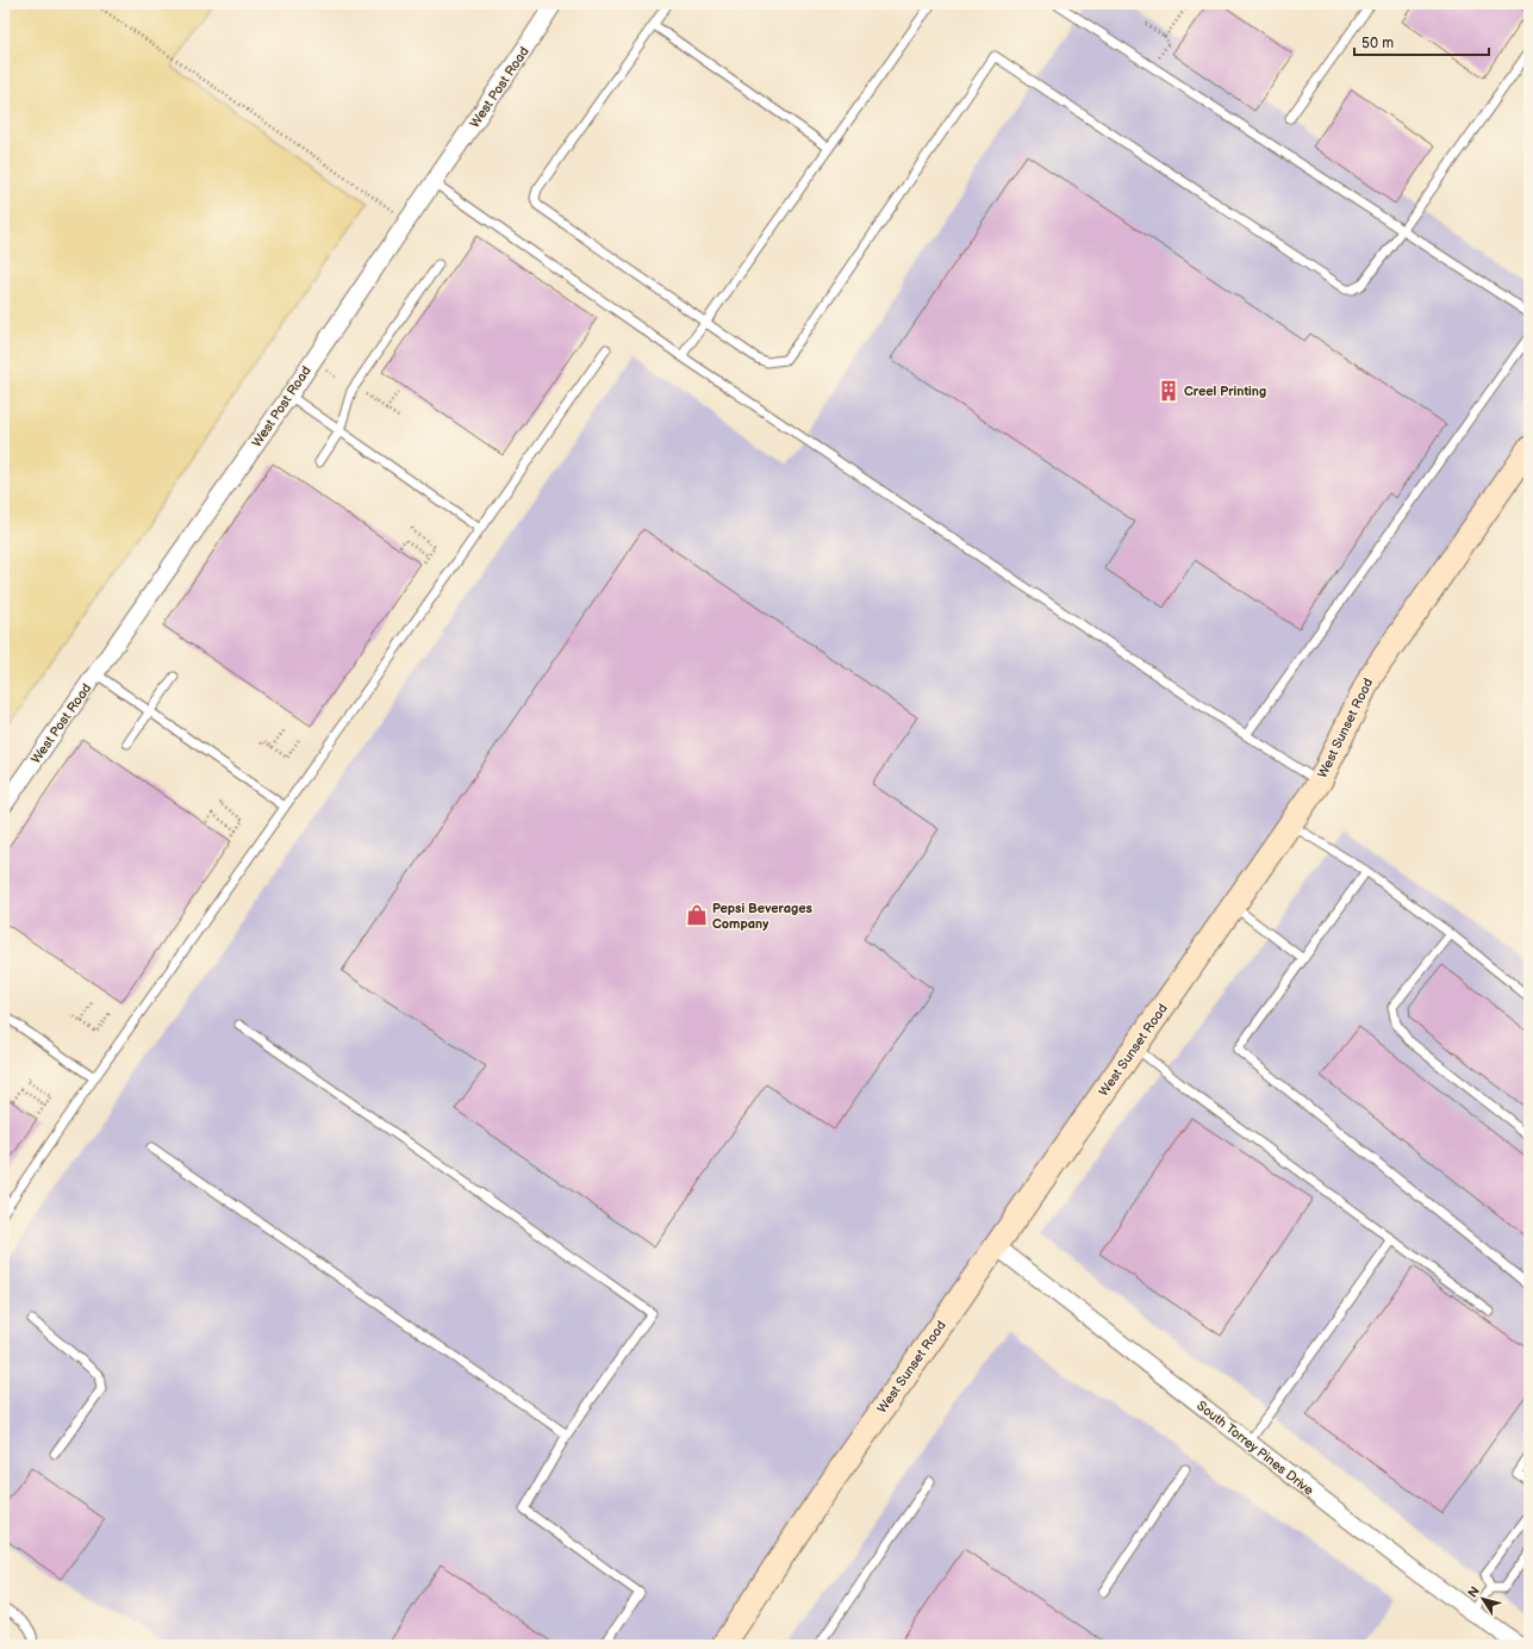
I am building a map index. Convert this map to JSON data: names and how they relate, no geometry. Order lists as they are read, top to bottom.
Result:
{
  "streets": {
    "main road": ["West Sunset Road"],
    "street": ["West Post Road", "South Torrey Pines Drive"]
  },
  "crossings": [
    ["West Sunset Road", "South Torrey Pines Drive"]
  ],
  "places": {
    "building": ["Creel Printing"],
    "shop": ["Pepsi Beverages Company"]
  },
  "scale_bar": "50 m",
  "north": "top left"
}
